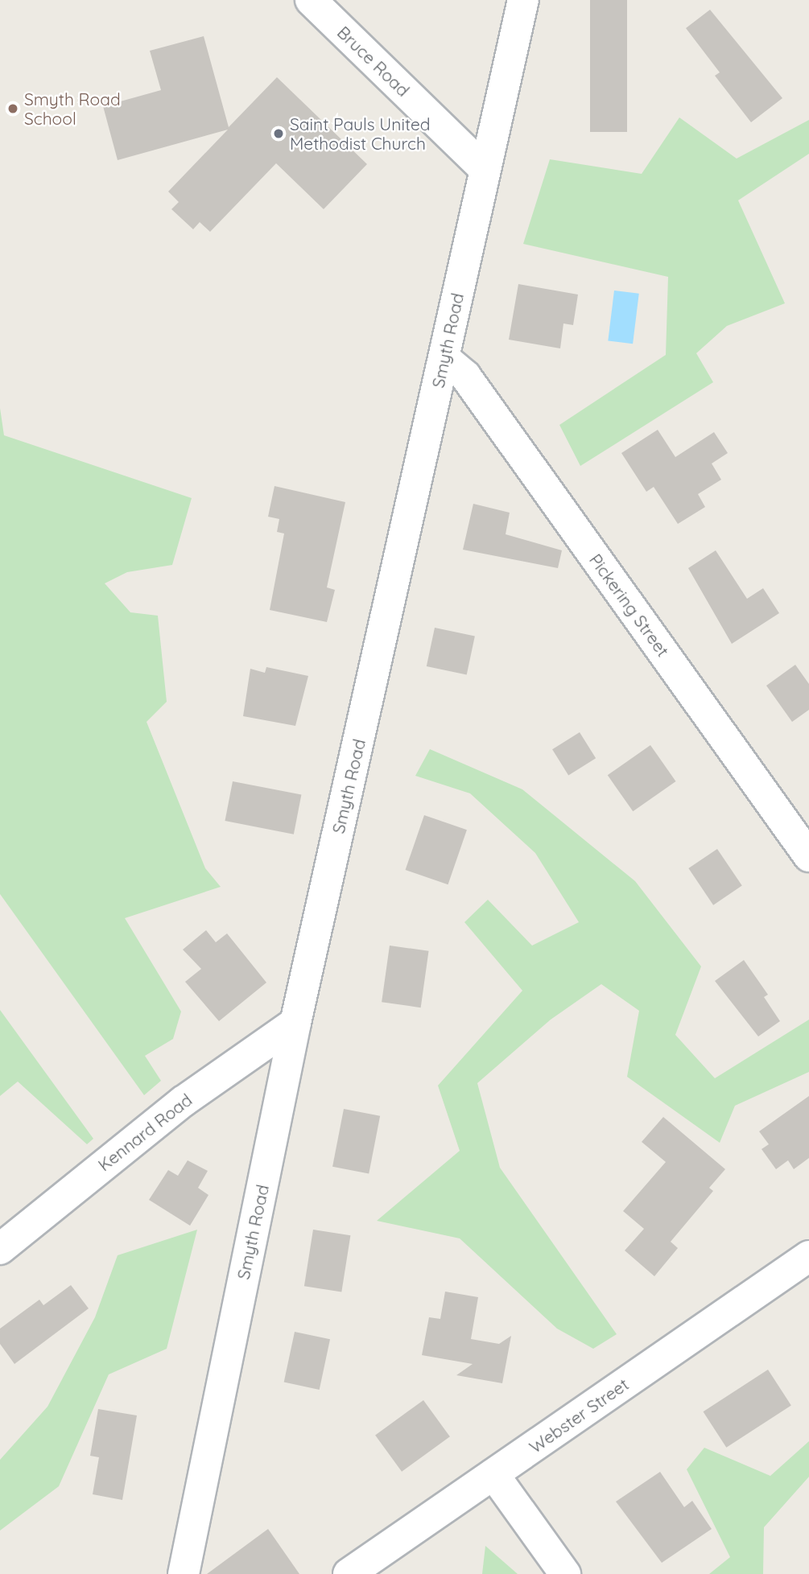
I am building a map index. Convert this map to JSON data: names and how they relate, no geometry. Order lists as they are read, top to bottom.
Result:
{
  "streets": {
    "street": [
      "Bruce Road",
      "Smyth Road",
      "Pickering Street",
      "Kennard Road",
      "Webster Street"
    ]
  },
  "crossings": [
    ["Bruce Road", "Smyth Road"],
    ["Smyth Road", "Pickering Street"],
    ["Smyth Road", "Kennard Road"]
  ],
  "places": ["Smyth Road School", "Saint Pauls United Methodist Church"]
}
